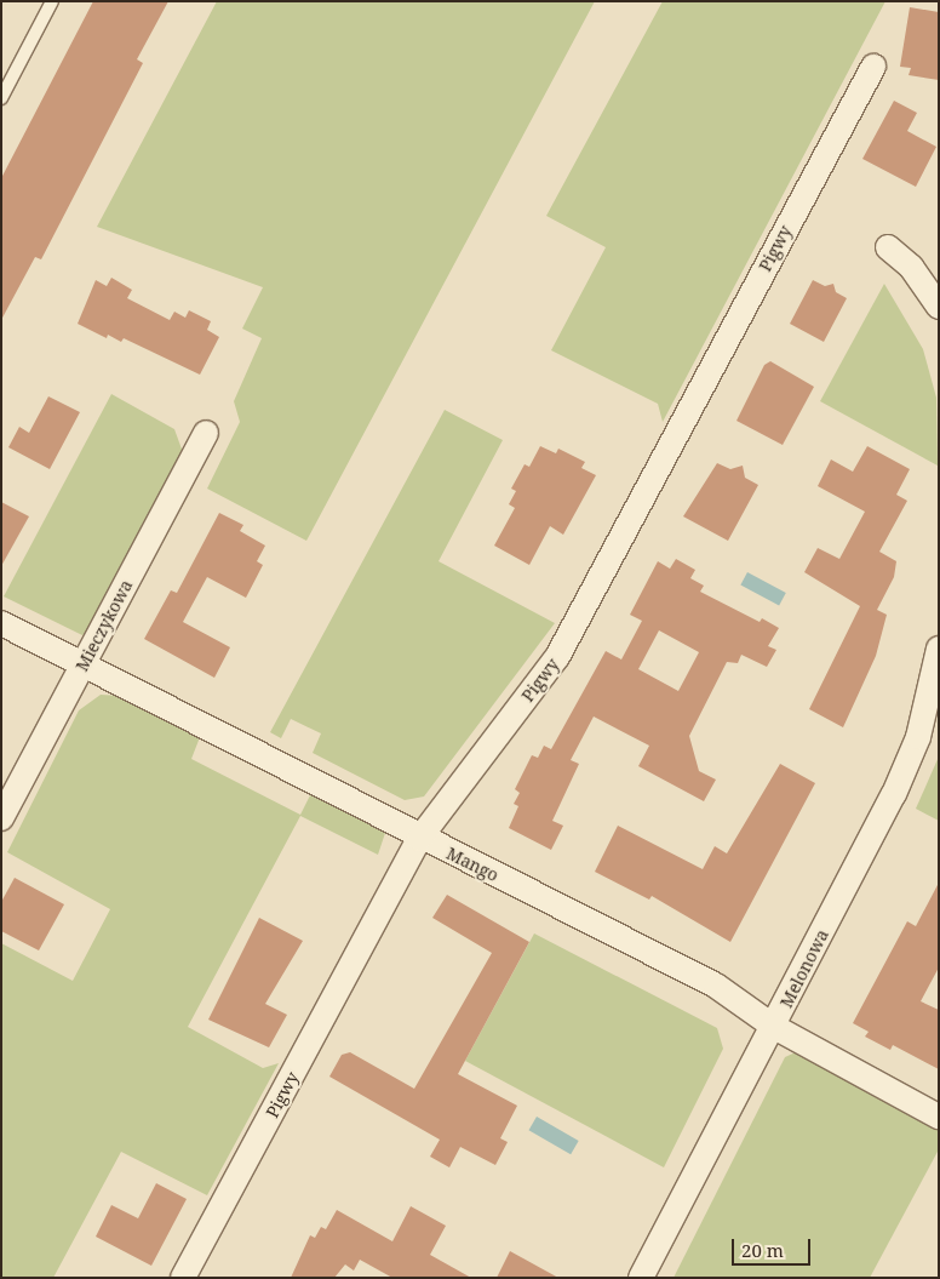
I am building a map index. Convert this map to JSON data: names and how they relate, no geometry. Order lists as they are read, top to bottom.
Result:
{
  "streets": {
    "street": [
      "Pigwy",
      "Mieczykowa",
      "Mango",
      "Melonowa"
    ]
  },
  "crossings": [
    ["Pigwy", "Mango"],
    ["Mieczykowa", "Mango"],
    ["Mango", "Melonowa"]
  ],
  "scale_bar": "20 m"
}
